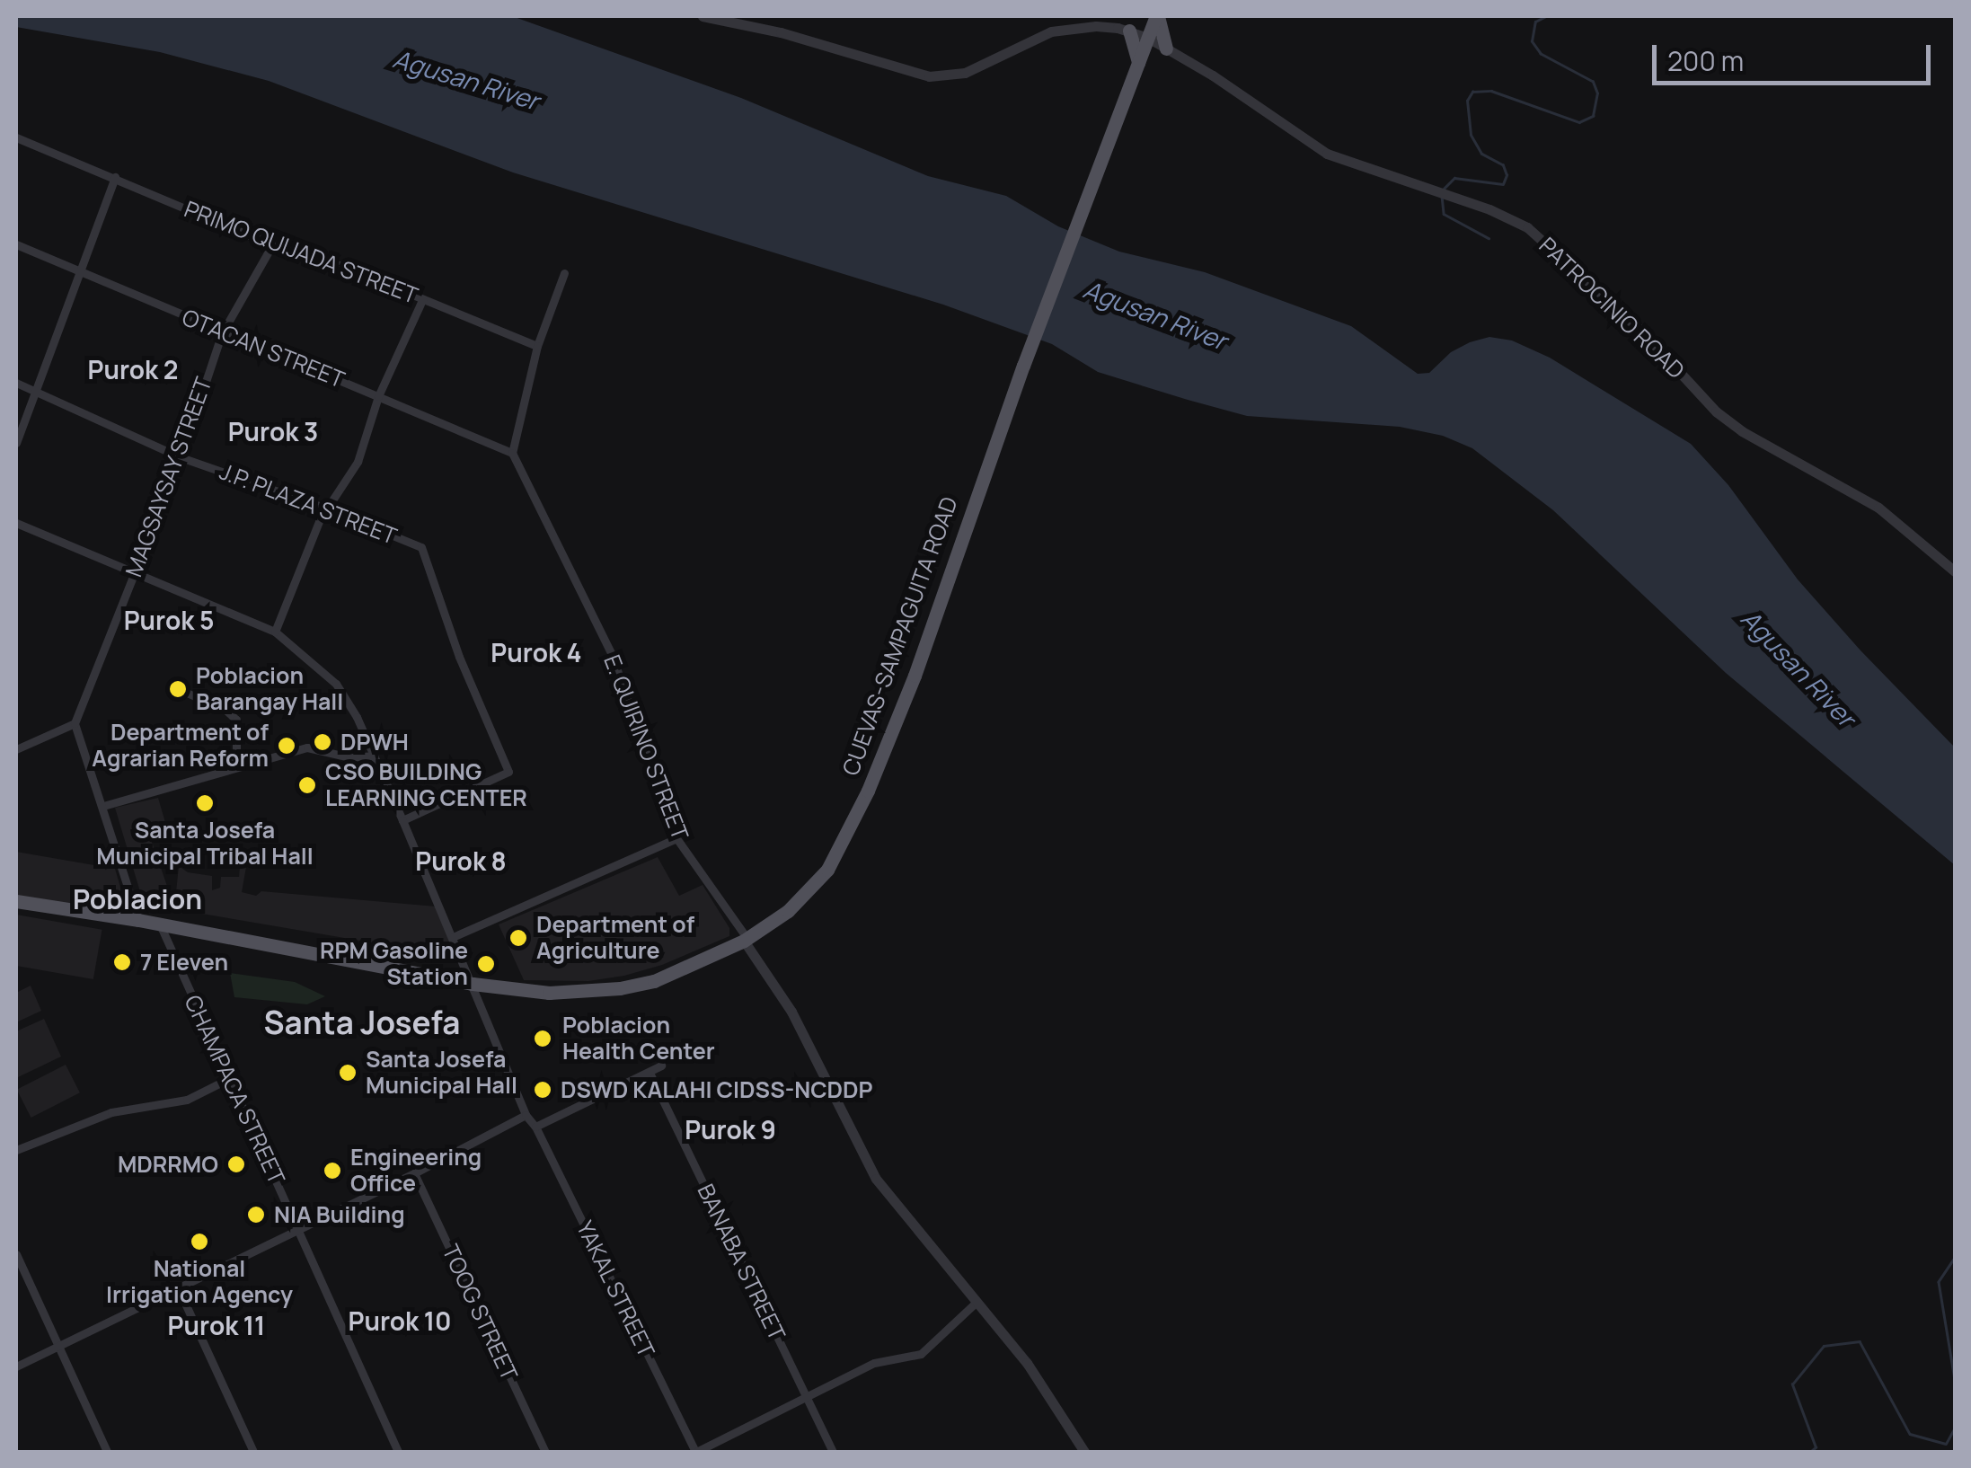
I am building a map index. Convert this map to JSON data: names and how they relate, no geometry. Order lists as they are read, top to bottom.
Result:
{
  "streets": {
    "main road": ["CUEVAS-SAMPAGUITA ROAD"],
    "street": [
      "PRIMO QUIJADA STREET",
      "PATROCINIO ROAD",
      "OTACAN STREET",
      "MAGSAYSAY STREET",
      "J.P. PLAZA STREET",
      "E. QUIRINO STREET",
      "CHAMPACA STREET",
      "BANABA STREET",
      "YAKAL STREET",
      "TOOG STREET"
    ]
  },
  "crossings": [
    ["PRIMO QUIJADA STREET", "MAGSAYSAY STREET"],
    ["PATROCINIO ROAD", "CUEVAS-SAMPAGUITA ROAD"],
    ["OTACAN STREET", "MAGSAYSAY STREET"],
    ["OTACAN STREET", "E. QUIRINO STREET"],
    ["MAGSAYSAY STREET", "J.P. PLAZA STREET"],
    ["CUEVAS-SAMPAGUITA ROAD", "E. QUIRINO STREET"],
    ["CUEVAS-SAMPAGUITA ROAD", "CHAMPACA STREET"]
  ],
  "districts": [
    "Purok 2",
    "Purok 3",
    "Purok 5",
    "Purok 4",
    "Purok 8",
    "Poblacion",
    "Santa Josefa",
    "Purok 9",
    "Purok 10",
    "Purok 11"
  ],
  "water": ["Agusan River"],
  "places": [
    "Poblacion Barangay Hall",
    "DPWH",
    "Department of Agrarian Reform",
    "CSO BUILDING LEARNING CENTER",
    "Santa Josefa Municipal Tribal Hall",
    "Department of Agriculture",
    "7 Eleven",
    "RPM Gasoline Station",
    "Poblacion Health Center",
    "Santa Josefa Municipal Hall",
    "DSWD KALAHI CIDSS-NCDDP",
    "MDRRMO",
    "Engineering Office",
    "NIA Building",
    "National Irrigation Agency"
  ],
  "scale_bar": "200 m"
}
